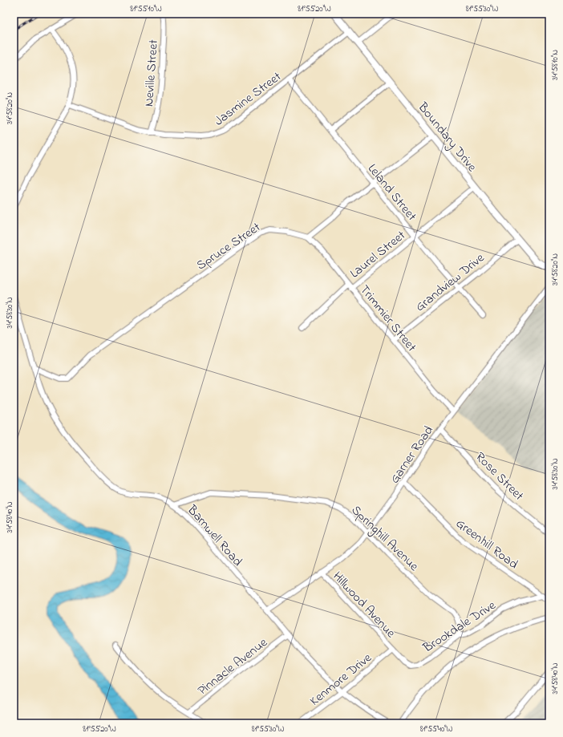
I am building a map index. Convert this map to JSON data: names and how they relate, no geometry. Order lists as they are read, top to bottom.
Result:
{
  "streets": {
    "street": [
      "Neville Street",
      "Jasmine Street",
      "Boundary Drive",
      "Leland Street",
      "Spruce Street",
      "Laurel Street",
      "Grandview Drive",
      "Trimmier Street",
      "Garner Road",
      "Rose Street",
      "Barnwell Road",
      "Springhill Avenue",
      "Greenhill Road",
      "Hillwood Avenue",
      "Brookdale Drive",
      "Pinnacle Avenue",
      "Kenmore Drive"
    ]
  },
  "crossings": [
    ["Neville Street", "Jasmine Street"],
    ["Jasmine Street", "Boundary Drive"],
    ["Jasmine Street", "Leland Street"],
    ["Boundary Drive", "Laurel Street"],
    ["Boundary Drive", "Grandview Drive"],
    ["Leland Street", "Laurel Street"],
    ["Leland Street", "Grandview Drive"],
    ["Spruce Street", "Trimmier Street"],
    ["Spruce Street", "Barnwell Road"],
    ["Laurel Street", "Trimmier Street"],
    ["Grandview Drive", "Trimmier Street"],
    ["Trimmier Street", "Garner Road"],
    ["Garner Road", "Rose Street"],
    ["Garner Road", "Barnwell Road"],
    ["Garner Road", "Springhill Avenue"],
    ["Garner Road", "Greenhill Road"],
    ["Garner Road", "Hillwood Avenue"],
    ["Barnwell Road", "Springhill Avenue"],
    ["Barnwell Road", "Pinnacle Avenue"],
    ["Barnwell Road", "Kenmore Drive"],
    ["Springhill Avenue", "Brookdale Drive"],
    ["Greenhill Road", "Brookdale Drive"],
    ["Hillwood Avenue", "Brookdale Drive"],
    ["Hillwood Avenue", "Kenmore Drive"],
    ["Brookdale Drive", "Kenmore Drive"]
  ],
  "coordinates": [
    "81°55'10\"W",
    "81°55'20\"W",
    "81°55'30\"W",
    "34°58'10\"N",
    "34°58'20\"N",
    "34°58'30\"N",
    "34°58'40\"N",
    "81°55'40\"W"
  ]
}
